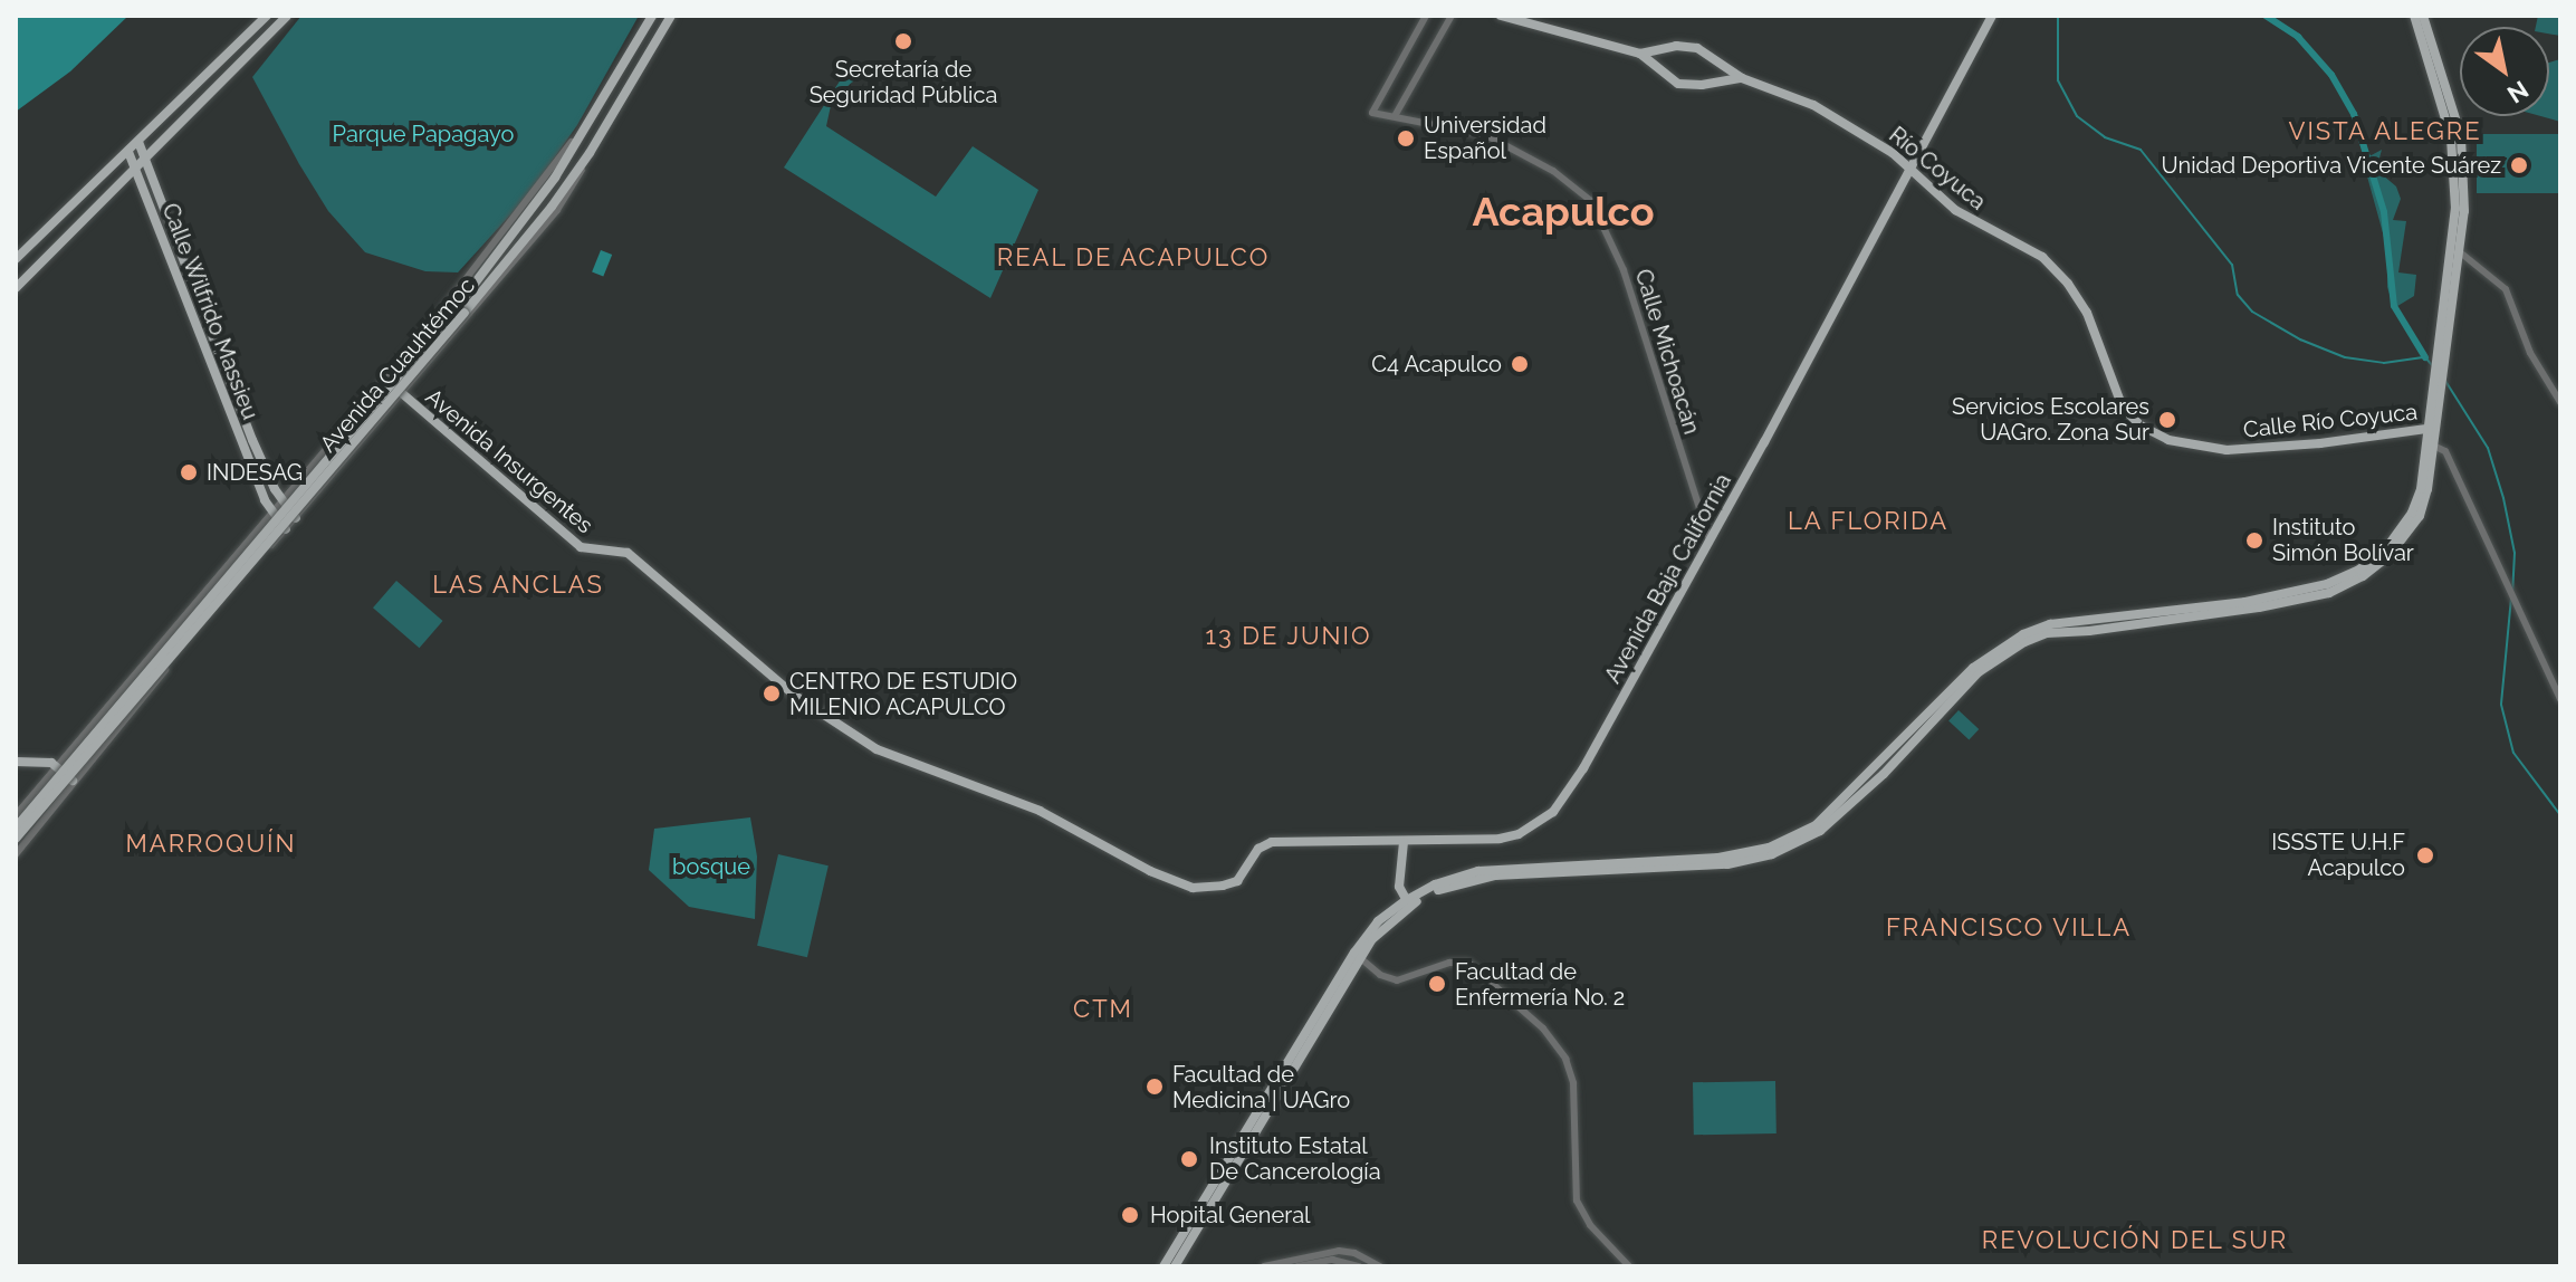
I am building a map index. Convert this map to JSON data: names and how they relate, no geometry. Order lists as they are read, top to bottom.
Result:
{
  "streets": {
    "main road": [
      "Río Coyuca",
      "Calle Wilfrido Massieu",
      "Avenida Cuauhtémoc",
      "Calle Río Coyuca",
      "Avenida Insurgentes",
      "Avenida Baja California"
    ],
    "street": ["Calle Michoacán"]
  },
  "crossings": [
    ["Río Coyuca", "Calle Río Coyuca"],
    ["Río Coyuca", "Avenida Baja California"],
    ["Calle Michoacán", "Avenida Baja California"],
    ["Avenida Insurgentes", "Avenida Baja California"]
  ],
  "districts": [
    "VISTA ALEGRE",
    "Acapulco",
    "REAL DE ACAPULCO",
    "LA FLORIDA",
    "LAS ANCLAS",
    "13 DE JUNIO",
    "MARROQUÍN",
    "FRANCISCO VILLA",
    "CTM",
    "REVOLUCIÓN DEL SUR"
  ],
  "parks": ["Parque Papagayo", "bosque"],
  "places": [
    "Secretaría de Seguridad Pública",
    "Universidad Español",
    "Unidad Deportiva Vicente Suárez",
    "C4 Acapulco",
    "Servicios Escolares UAGro. Zona Sur",
    "INDESAG",
    "Instituto Simón Bolívar",
    "CENTRO DE ESTUDIO MILENIO ACAPULCO",
    "ISSSTE U.H.F Acapulco",
    "Facultad de Enfermería No. 2",
    "Facultad de Medicina | UAGro",
    "Instituto Estatal De Cancerología",
    "Hopital General"
  ],
  "north": "bottom right"
}
